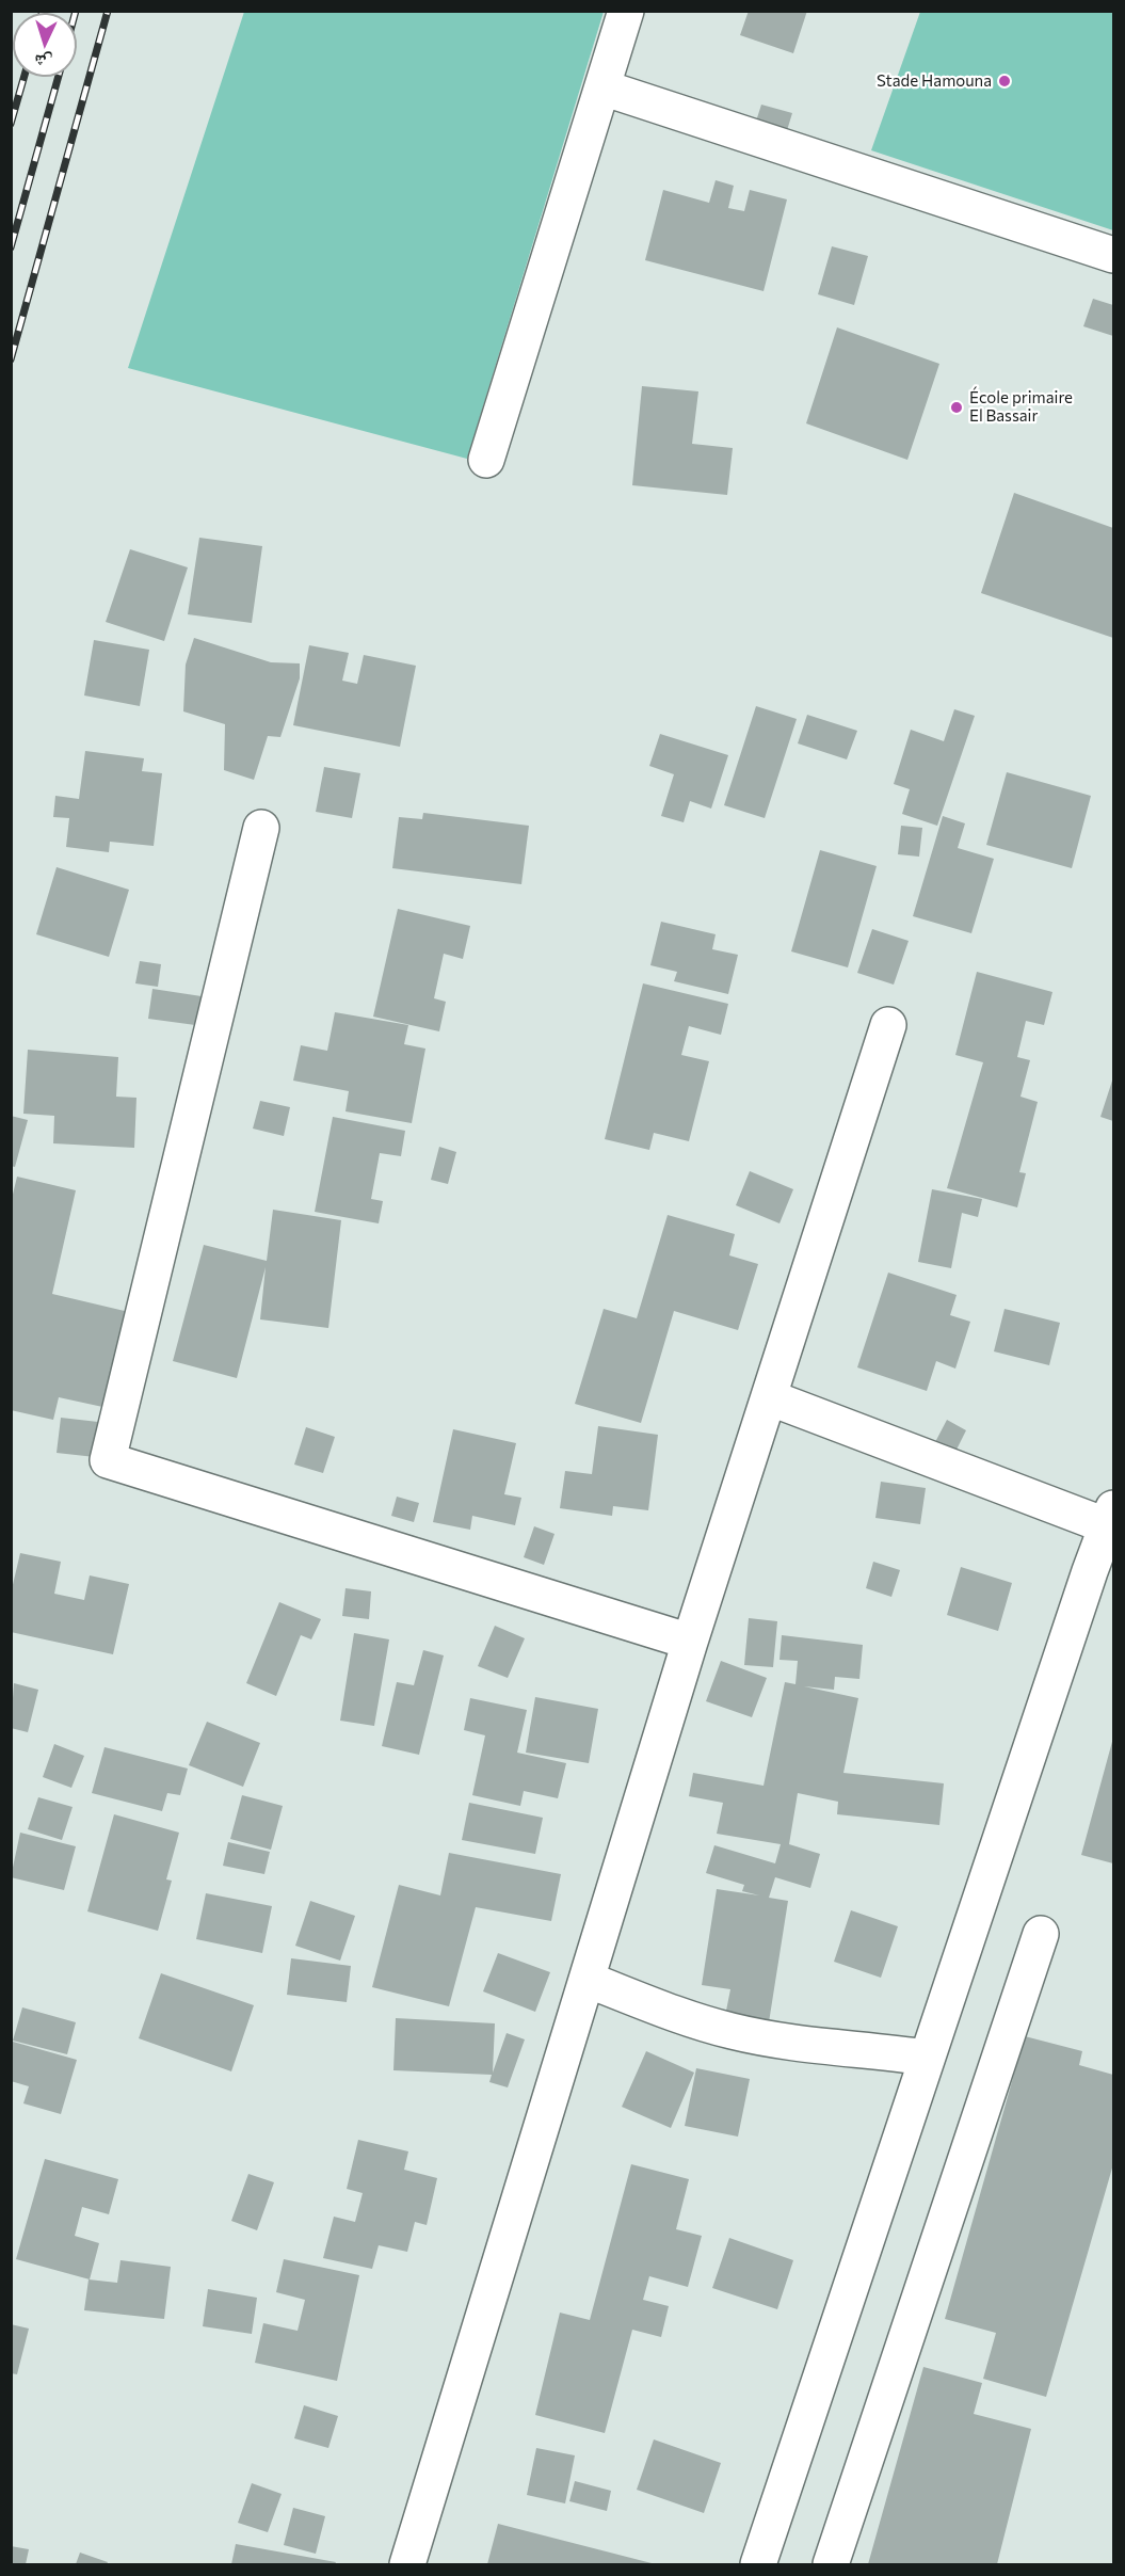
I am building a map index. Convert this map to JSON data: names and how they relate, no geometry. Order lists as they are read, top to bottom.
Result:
{
  "places": ["Stade Hamouna", "École primaire El Bassair"],
  "north": "bottom"
}
